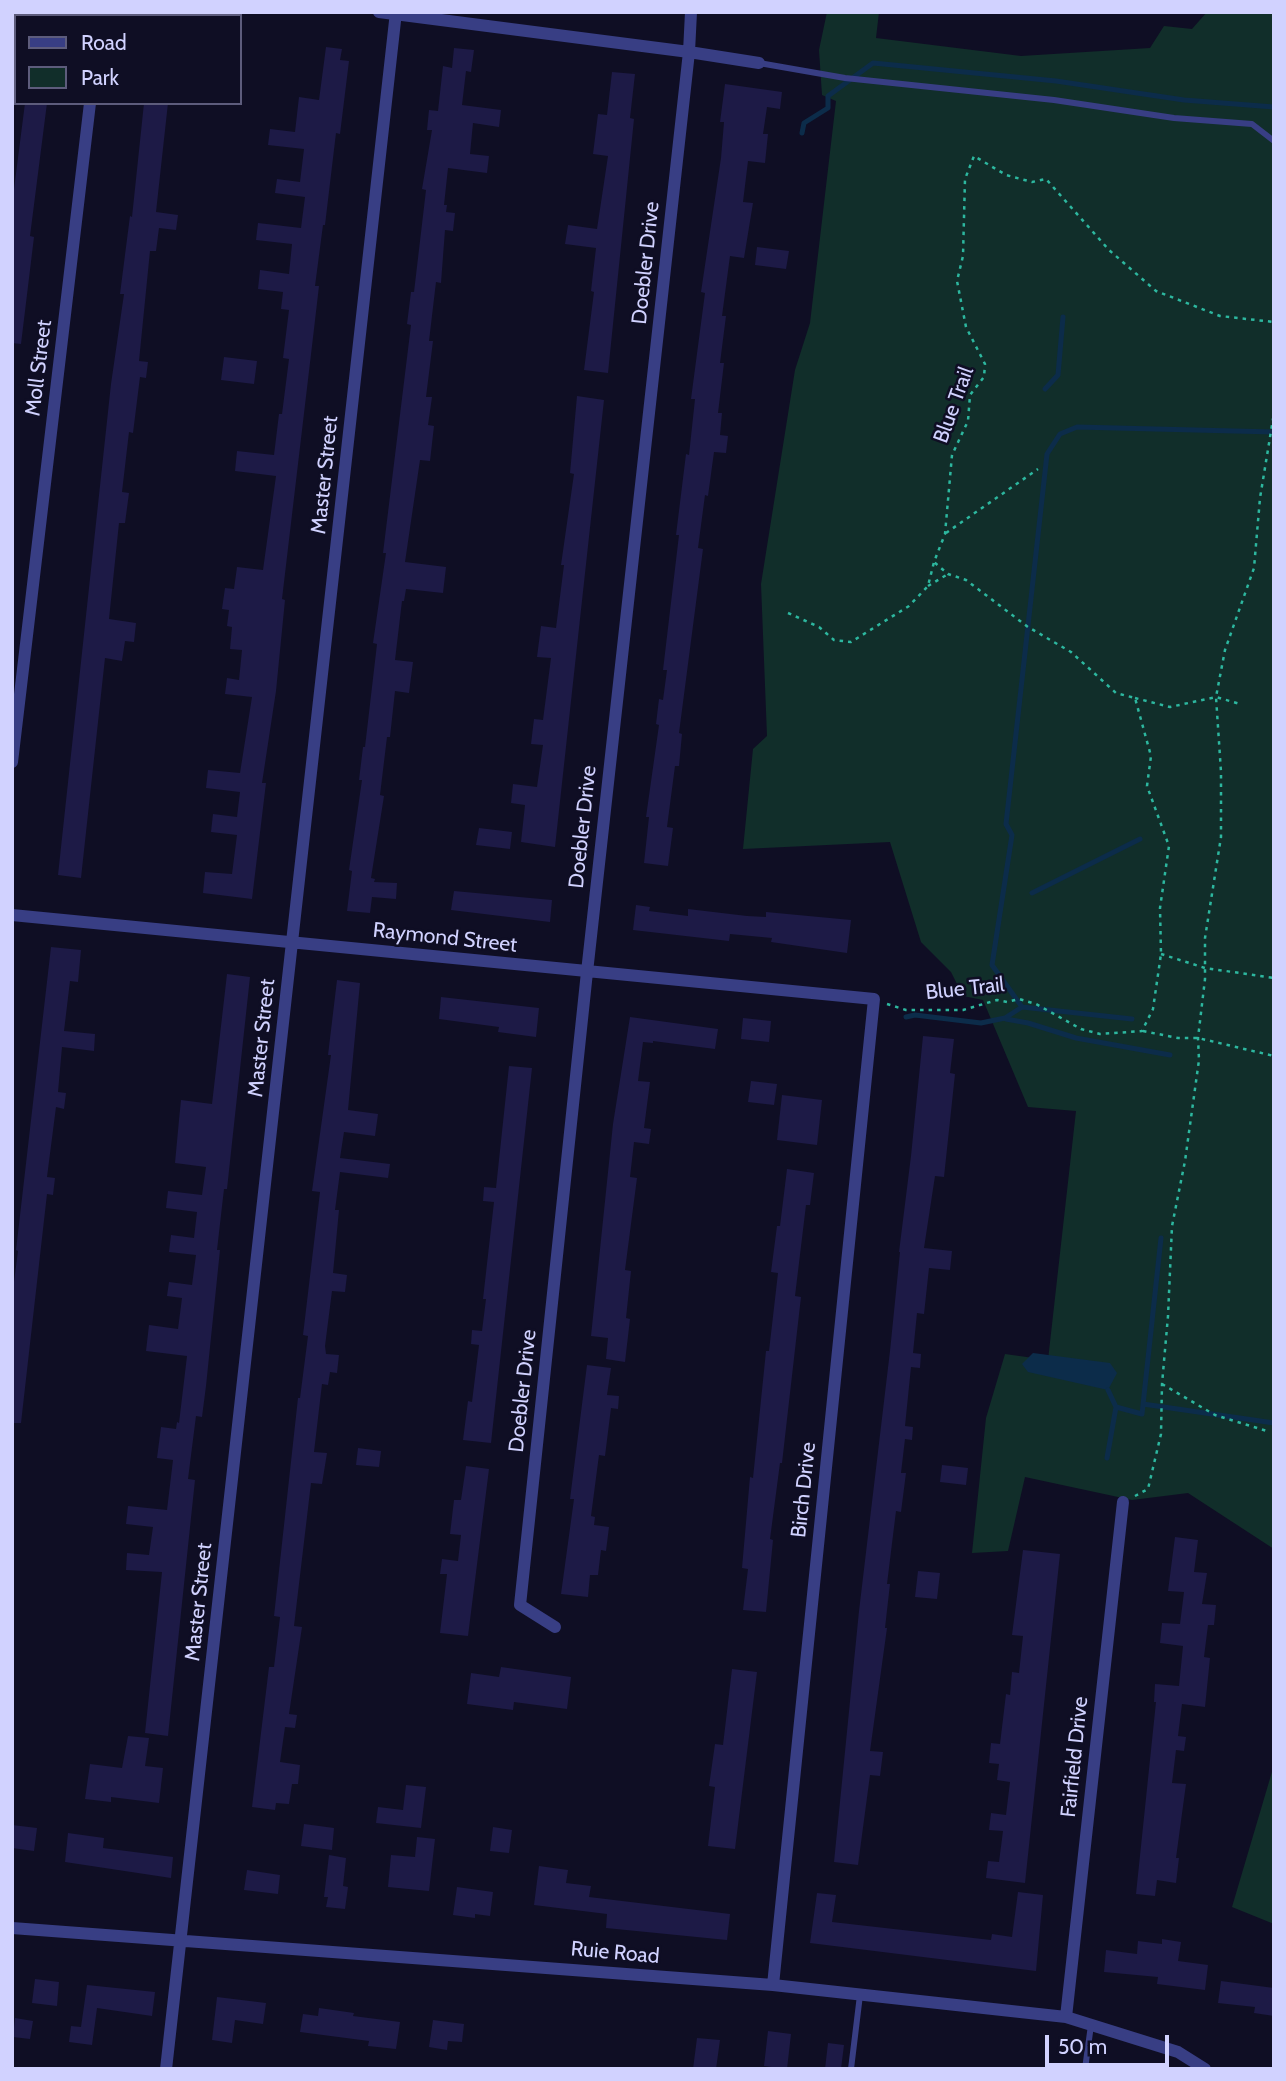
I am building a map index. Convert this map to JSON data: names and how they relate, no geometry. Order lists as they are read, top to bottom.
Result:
{
  "streets": {
    "street": [
      "Doebler Drive",
      "Moll Street",
      "Master Street",
      "Raymond Street",
      "Birch Drive",
      "Fairfield Drive",
      "Ruie Road"
    ],
    "path": ["Blue Trail"]
  },
  "crossings": [
    ["Doebler Drive", "Raymond Street"],
    ["Blue Trail", "Raymond Street"],
    ["Blue Trail", "Birch Drive"],
    ["Master Street", "Raymond Street"],
    ["Master Street", "Ruie Road"],
    ["Raymond Street", "Birch Drive"],
    ["Birch Drive", "Ruie Road"],
    ["Fairfield Drive", "Ruie Road"]
  ],
  "legend": ["Road", "Park"],
  "scale_bar": "50 m"
}
